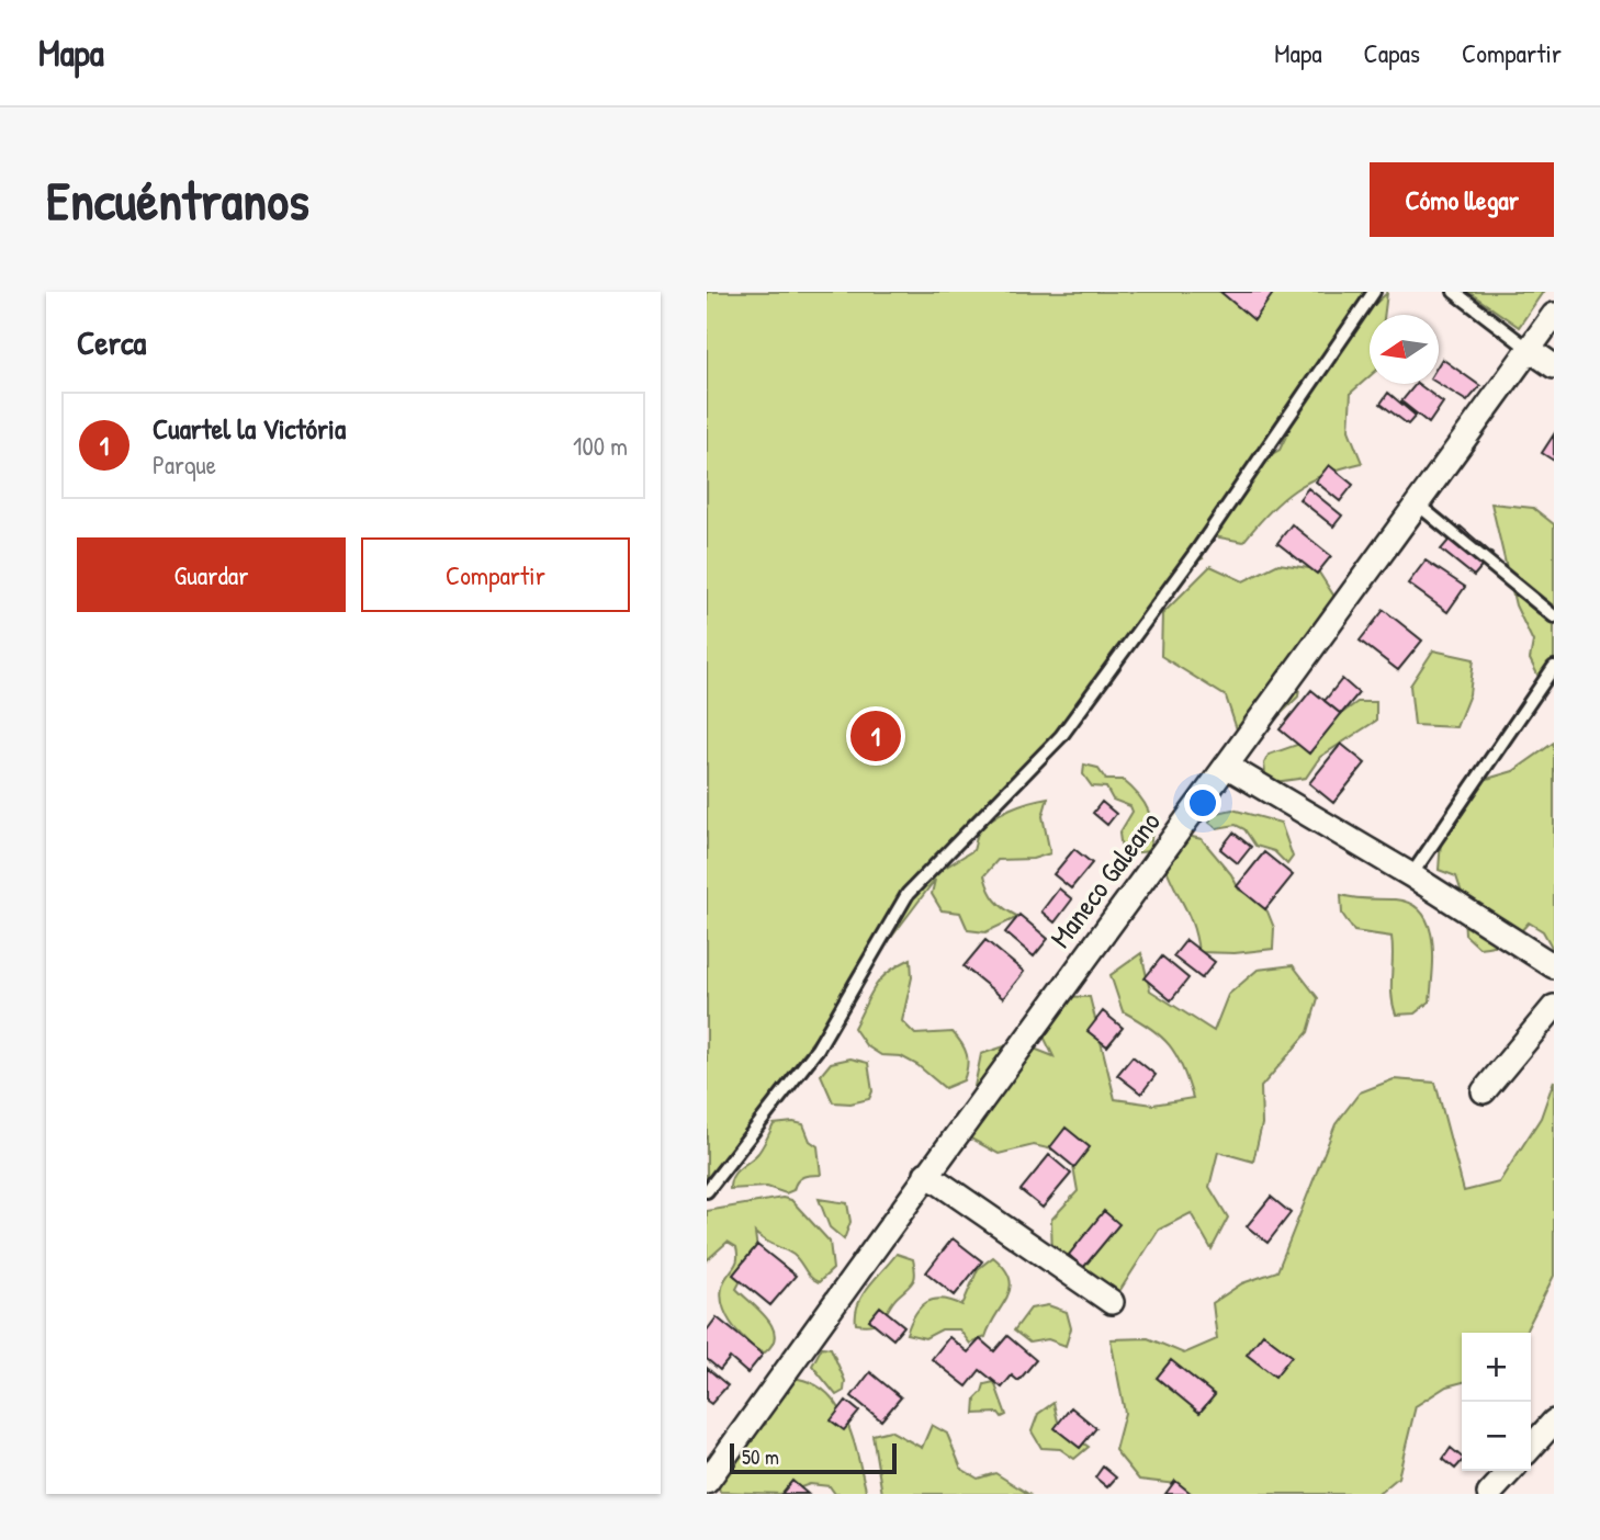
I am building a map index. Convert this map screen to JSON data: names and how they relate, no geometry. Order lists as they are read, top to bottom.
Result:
{
  "streets": {
    "street": ["Maneco Galeano"]
  },
  "scale_bar": "50 m",
  "north": "left",
  "page": {
    "header": "Mapa",
    "nav": ["Mapa", "Capas", "Compartir"],
    "buttons": [
      "Cómo llegar",
      ["Guardar", "Compartir"]
    ],
    "title": "Encuéntranos",
    "heading": "Cerca",
    "list": [
      {
        "mark": "1",
        "name": "Cuartel la Victória",
        "note": "Parque",
        "value": "100 m"
      }
    ],
    "pins": "1",
    "map_buttons": ["+", "−"],
    "scale": "50 m"
  }
}
